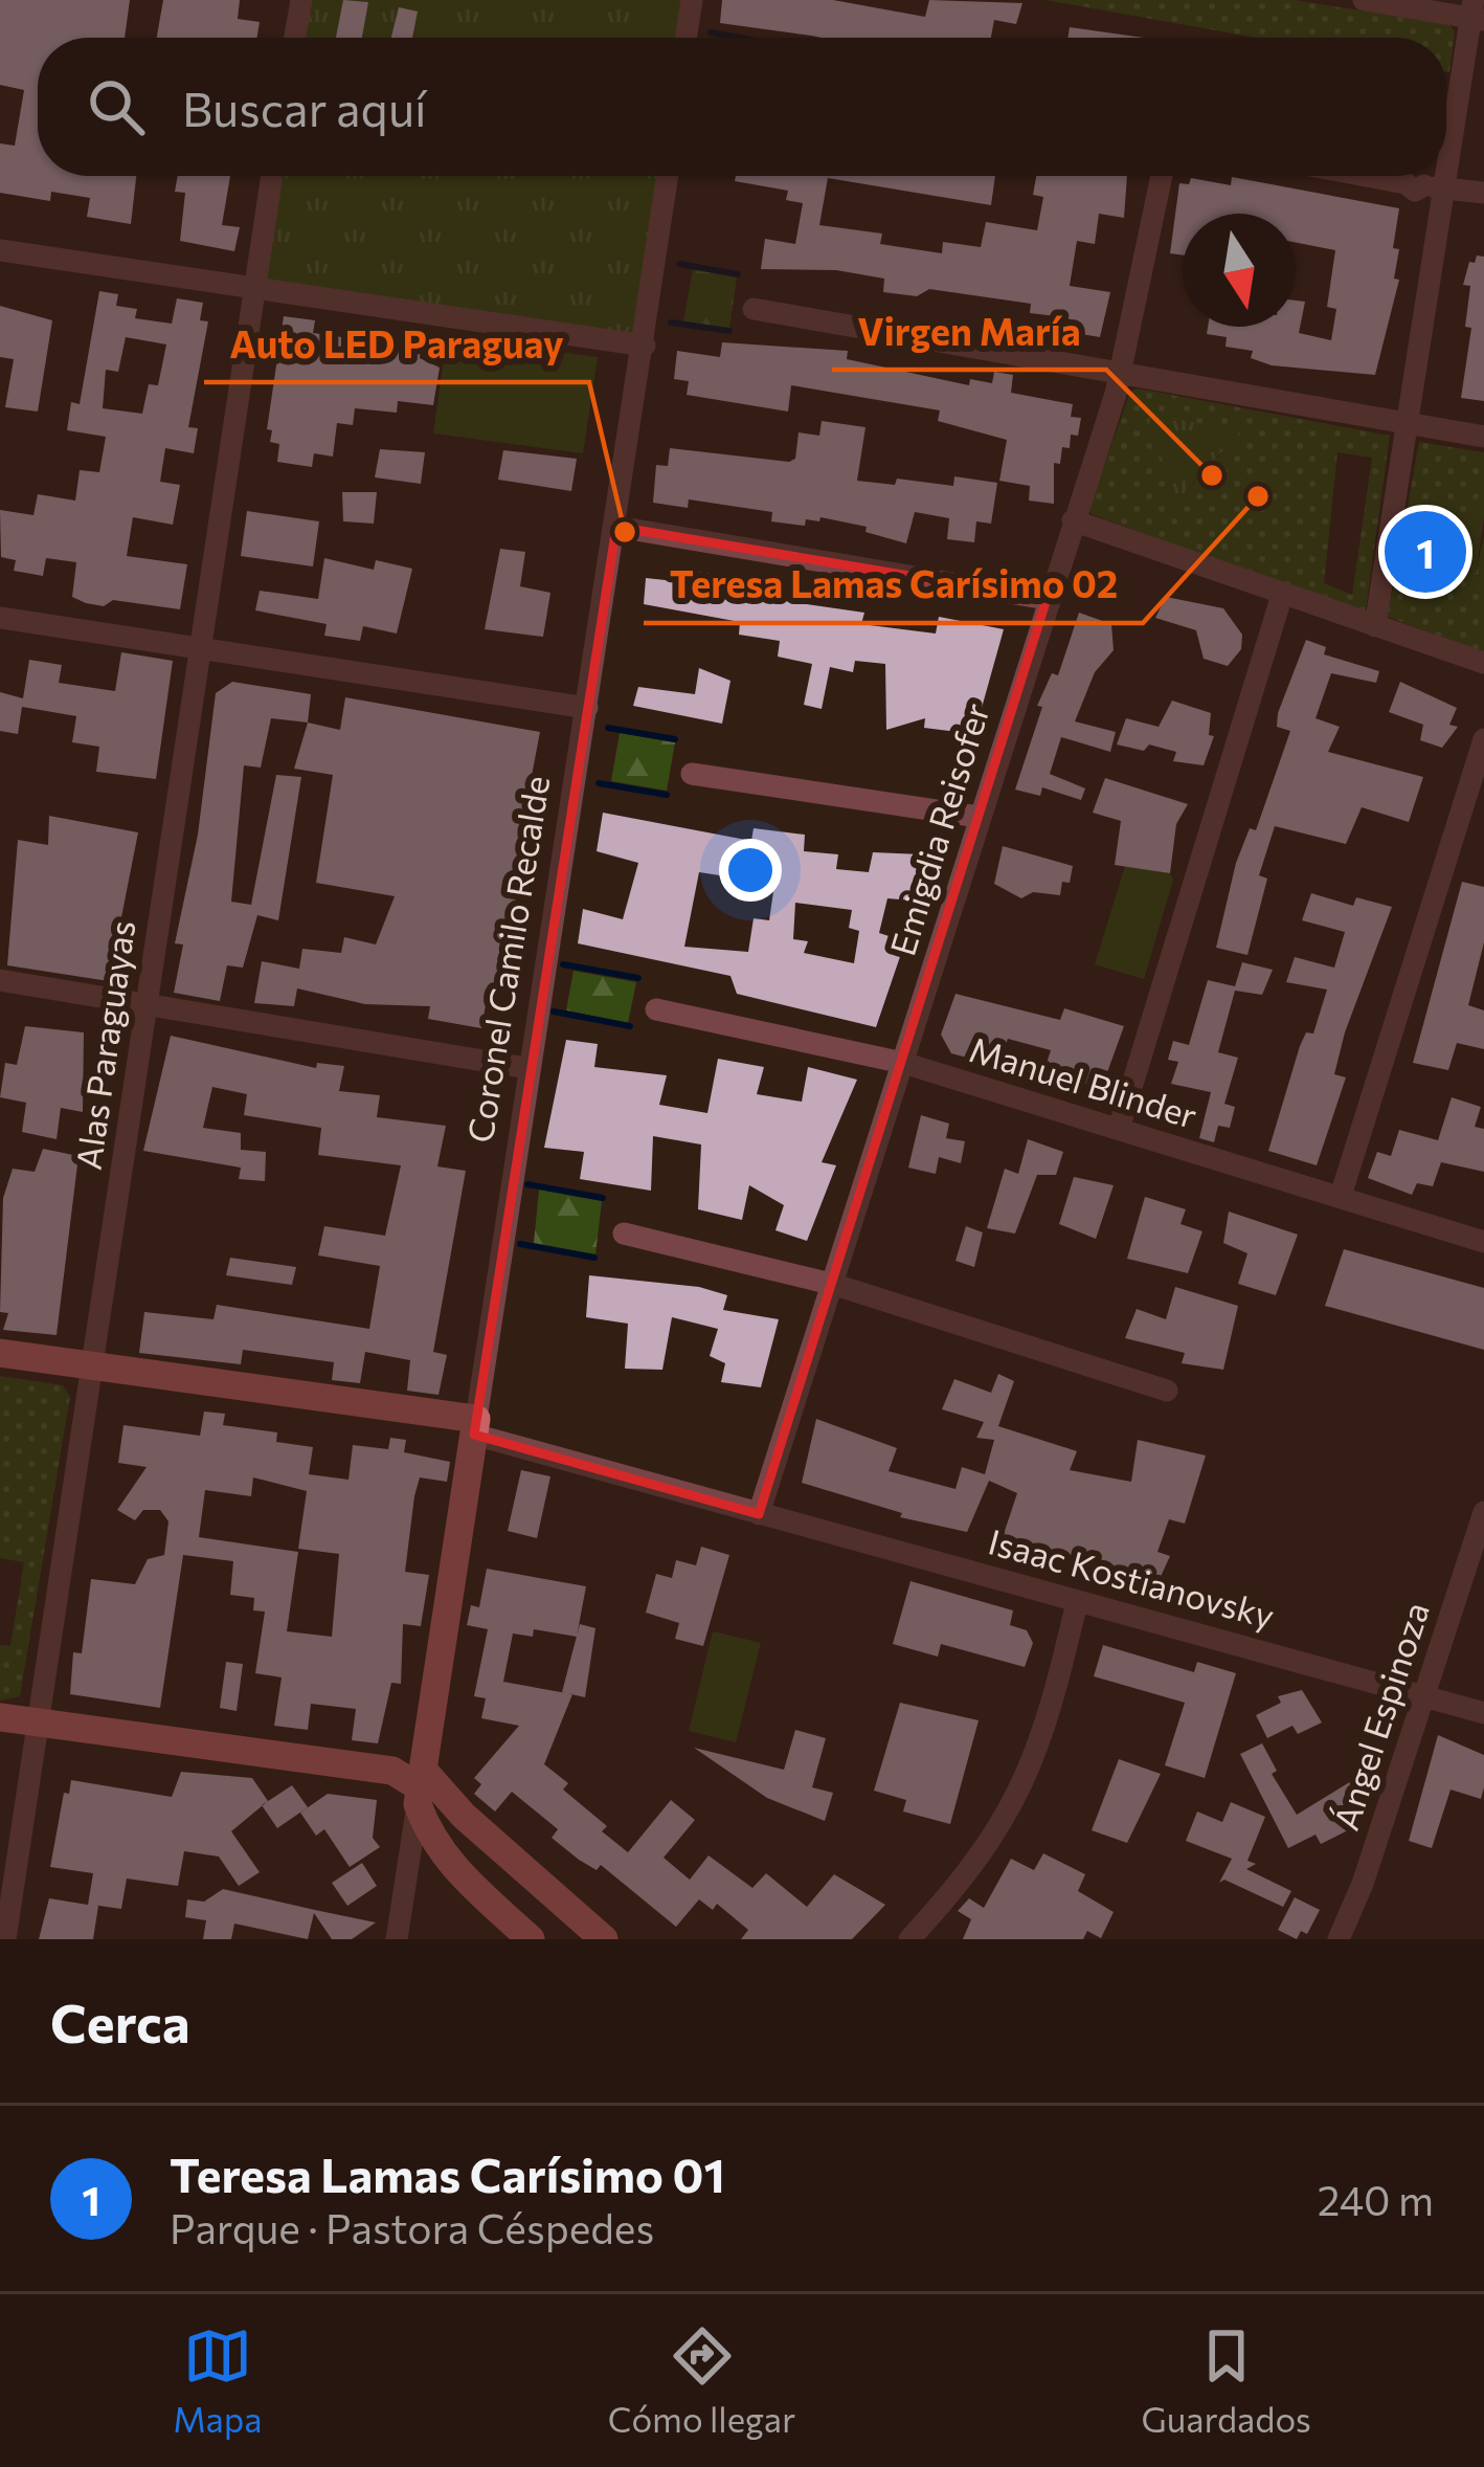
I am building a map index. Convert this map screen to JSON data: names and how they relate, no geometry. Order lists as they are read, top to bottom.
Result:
{
  "streets": {
    "main road": ["Coronel Camilo Recalde"],
    "street": [
      "Emigdia Reisofer",
      "Alas Paraguayas",
      "Manuel Blinder",
      "Isaac Kostianovsky",
      "Ángel Espinoza"
    ]
  },
  "crossings": [
    ["Emigdia Reisofer", "Manuel Blinder"],
    ["Emigdia Reisofer", "Isaac Kostianovsky"],
    ["Coronel Camilo Recalde", "Isaac Kostianovsky"],
    ["Isaac Kostianovsky", "Ángel Espinoza"]
  ],
  "places": ["Virgen María", "Teresa Lamas Carísimo 02", "Auto LED Paraguay"],
  "north": "bottom",
  "page": {
    "search": "Buscar aquí",
    "pins": "1",
    "heading": "Cerca",
    "list": [
      {
        "mark": "1",
        "name": "Teresa Lamas Carísimo 01",
        "note": "Parque · Pastora Céspedes",
        "value": "240 m"
      }
    ],
    "nav": ["Mapa", "Cómo llegar", "Guardados"]
  }
}
